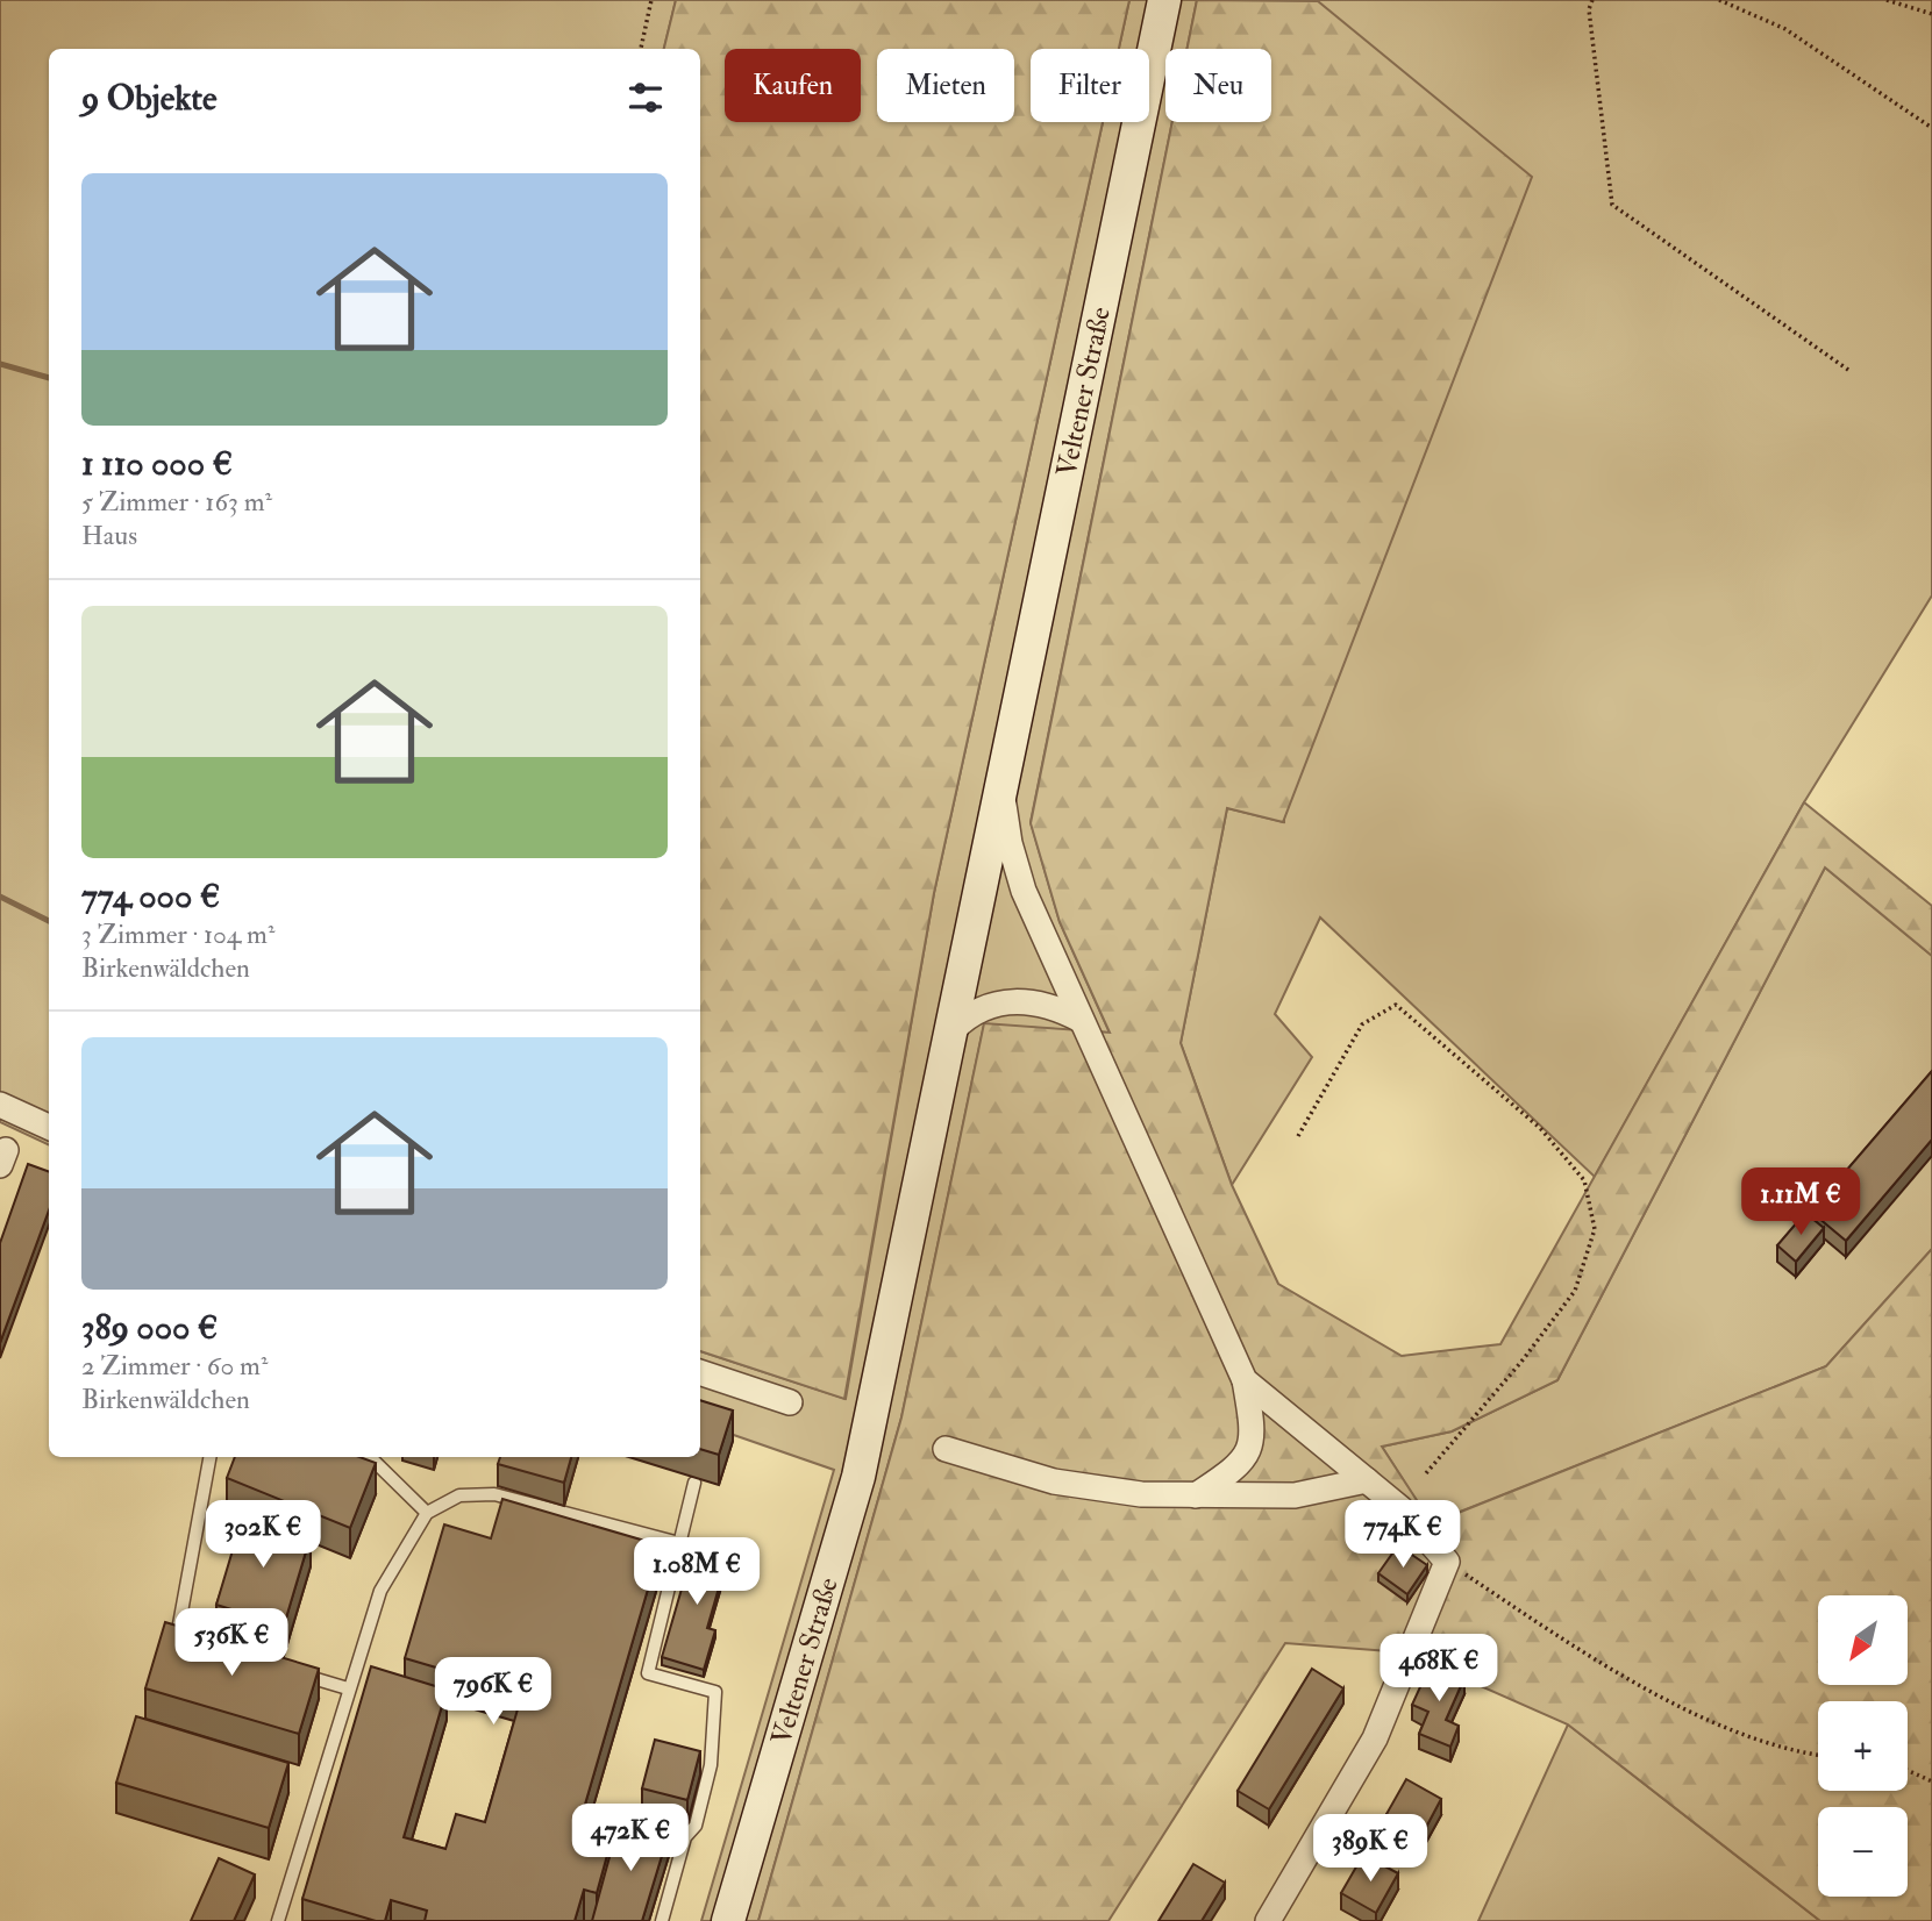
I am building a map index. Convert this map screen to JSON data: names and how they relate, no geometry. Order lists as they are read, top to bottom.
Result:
{
  "streets": {
    "main road": ["Veltener Straße"]
  },
  "north": "bottom left",
  "page": {
    "chip": [
      "Kaufen",
      "Mieten",
      "Filter",
      "Neu"
    ],
    "heading": "9 Objekte",
    "list": [
      {
        "name": "1 110 000 €",
        "note": "5 Zimmer · 163 m² · Haus"
      },
      {
        "name": "774 000 €",
        "note": "3 Zimmer · 104 m² · Birkenwäldchen"
      },
      {
        "name": "389 000 €",
        "note": "2 Zimmer · 60 m² · Birkenwäldchen"
      }
    ],
    "price": [
      "1.11M €",
      "302K €",
      "774K €",
      "1.08M €",
      "536K €",
      "468K €",
      "796K €",
      "472K €",
      "389K €"
    ],
    "map_buttons": ["+", "−"]
  }
}
